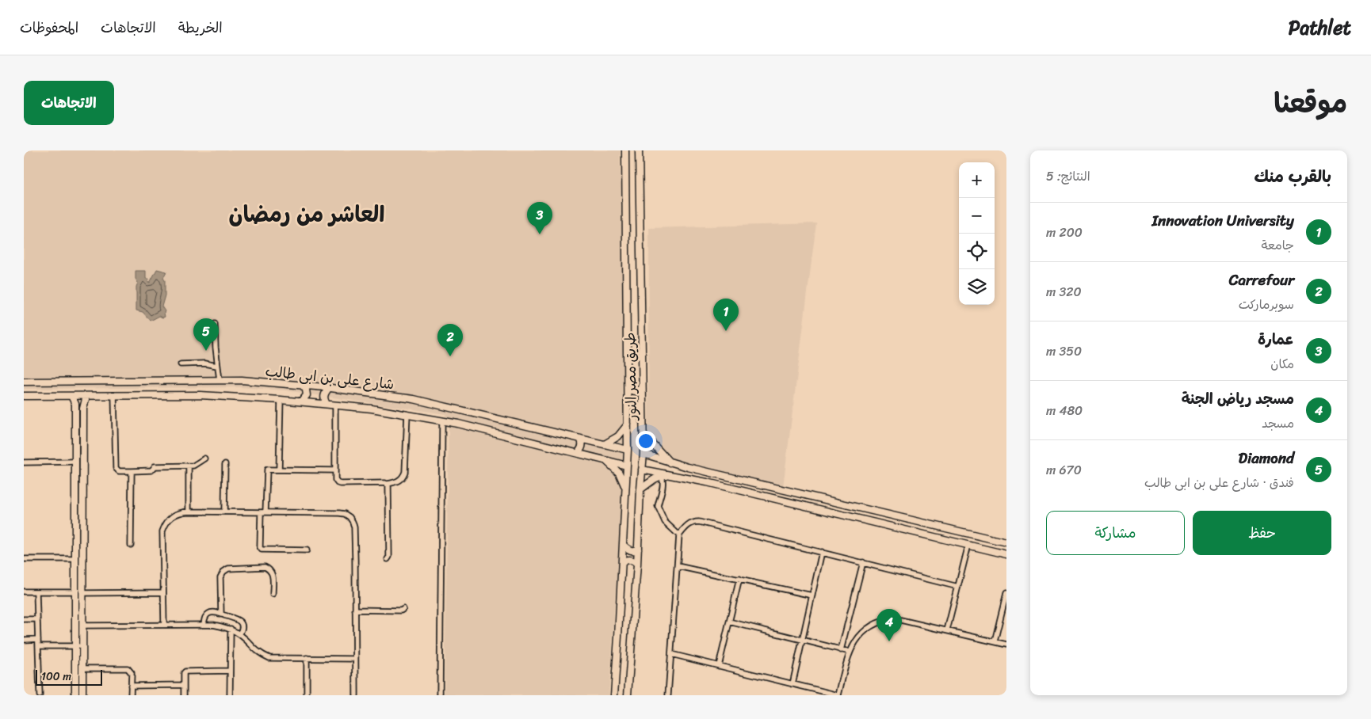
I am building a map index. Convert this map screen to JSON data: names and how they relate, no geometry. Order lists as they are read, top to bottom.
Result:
{
  "streets": {
    "street": ["طريق مصر النور", "شارع على بن ابى طالب"]
  },
  "crossings": [
    ["طريق مصر النور", "شارع على بن ابى طالب"]
  ],
  "districts": ["العاشر من رمضان"],
  "scale_bar": "100 m",
  "page": {
    "header": "Pathlet",
    "nav": ["الخريطة", "الاتجاهات", "المحفوظات"],
    "title": "موقعنا",
    "buttons": [
      "الاتجاهات",
      ["حفظ", "مشاركة"]
    ],
    "heading": ["بالقرب منك", "النتائج: 5"],
    "map_buttons": ["+", "−"],
    "list": [
      {
        "mark": "1",
        "name": "Innovation University",
        "note": "جامعة",
        "value": "200 m"
      },
      {
        "mark": "2",
        "name": "Carrefour",
        "note": "سوبرماركت",
        "value": "320 m"
      },
      {
        "mark": "3",
        "name": "عمارة",
        "note": "مكان",
        "value": "350 m"
      },
      {
        "mark": "4",
        "name": "مسجد رياض الجنة",
        "note": "مسجد",
        "value": "480 m"
      },
      {
        "mark": "5",
        "name": "Diamond",
        "note": "فندق · شارع على بن ابى طالب",
        "value": "670 m"
      }
    ],
    "pins": [
      "3",
      "1",
      "5",
      "2",
      "4"
    ],
    "scale": "100 m"
  }
}
